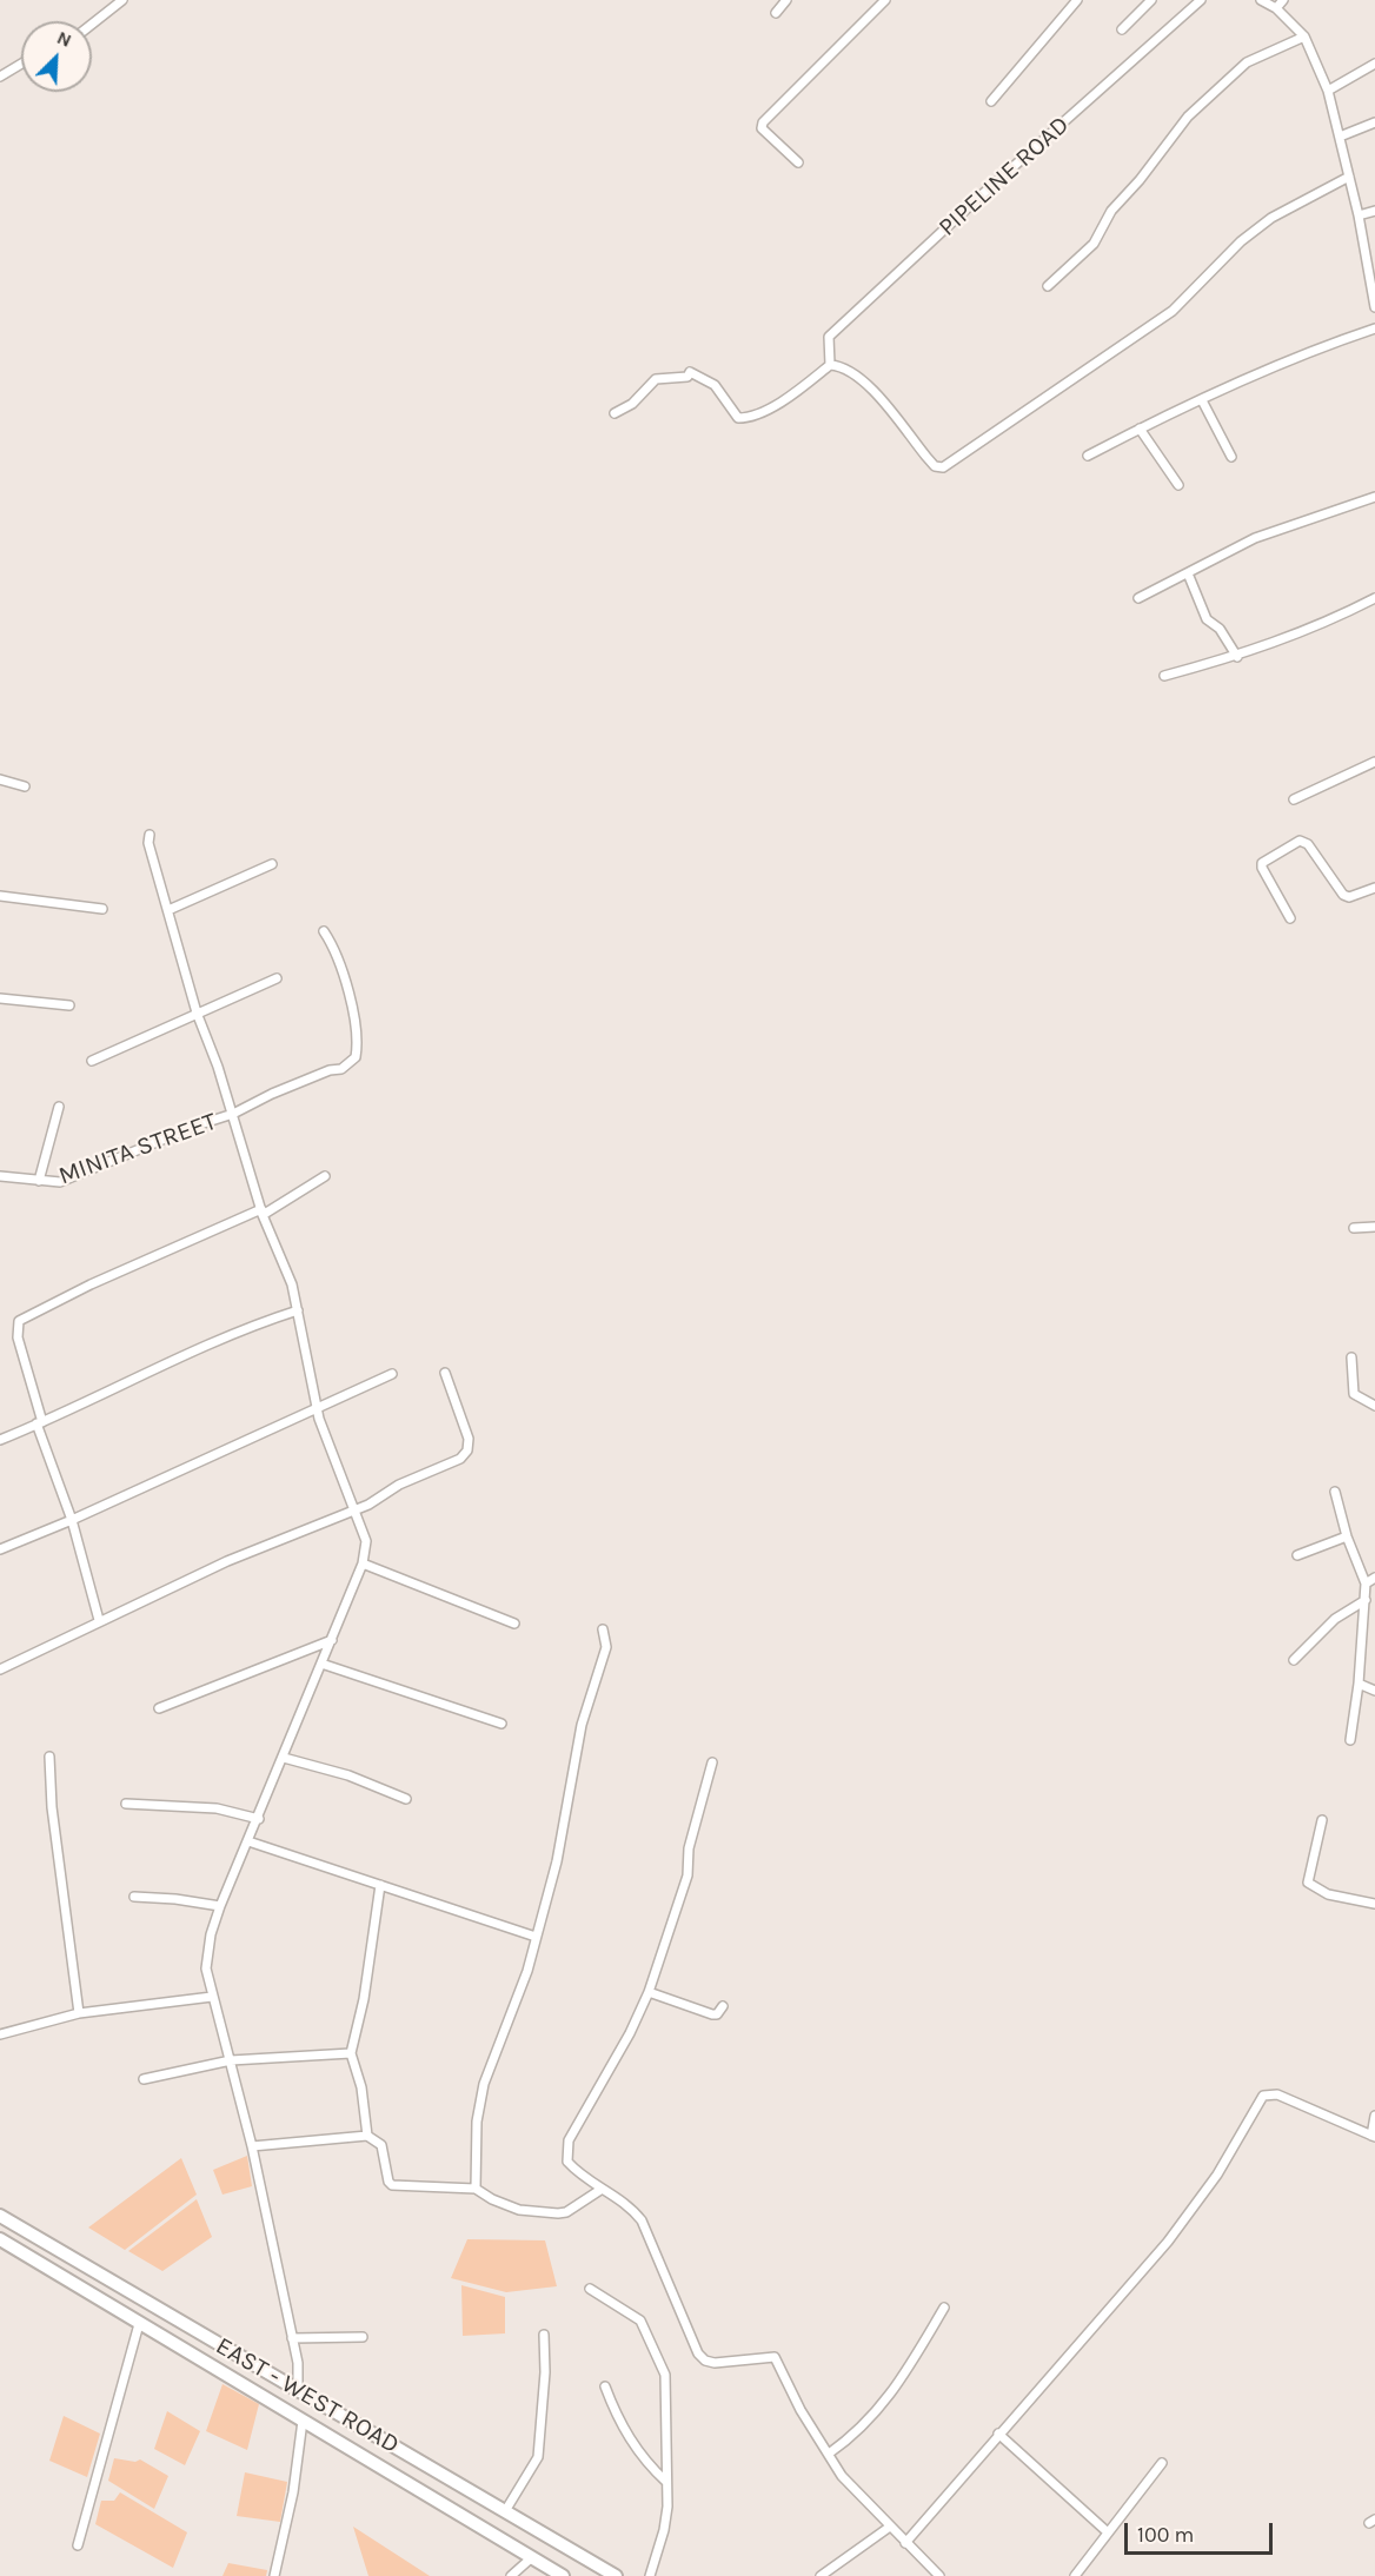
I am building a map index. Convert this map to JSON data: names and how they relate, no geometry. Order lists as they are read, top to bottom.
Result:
{
  "streets": {
    "main road": ["EAST - WEST ROAD"],
    "street": ["PIPELINE ROAD", "MINITA STREET"]
  },
  "scale_bar": "100 m",
  "north": "top right"
}
